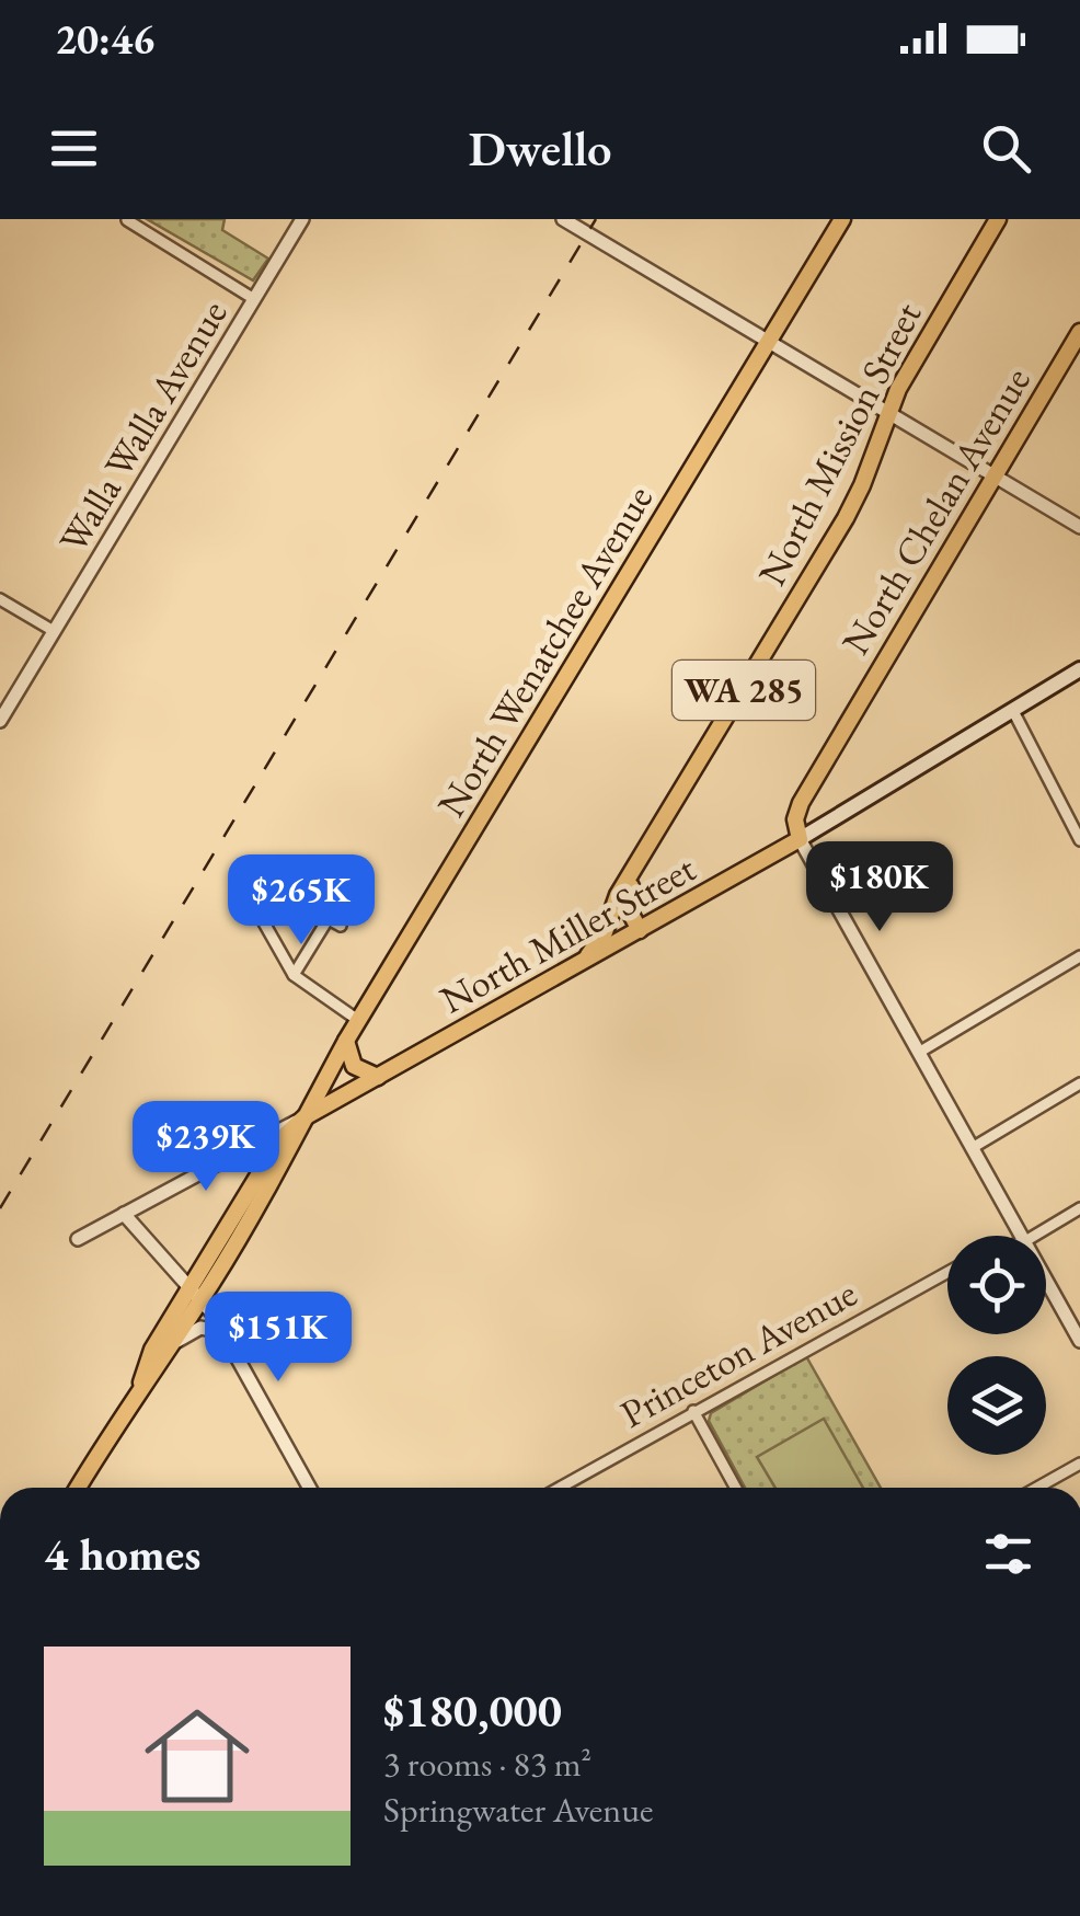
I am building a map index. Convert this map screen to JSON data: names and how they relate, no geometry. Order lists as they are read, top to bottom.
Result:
{
  "streets": {
    "main road": [
      "North Mission Street",
      "North Chelan Avenue",
      "North Wenatchee Avenue",
      "WA 285",
      "North Miller Street"
    ],
    "street": ["Walla Walla Avenue", "Princeton Avenue"]
  },
  "crossings": [
    ["North Mission Street", "North Miller Street"],
    ["North Chelan Avenue", "North Miller Street"],
    ["North Wenatchee Avenue", "North Miller Street"]
  ],
  "page": {
    "status": "20:46",
    "header": "Dwello",
    "price": [
      "$180K",
      "$265K",
      "$239K",
      "$151K"
    ],
    "heading": "4 homes",
    "list": [
      {
        "name": "$180,000",
        "note": "3 rooms · 83 m² · Springwater Avenue"
      }
    ]
  }
}
